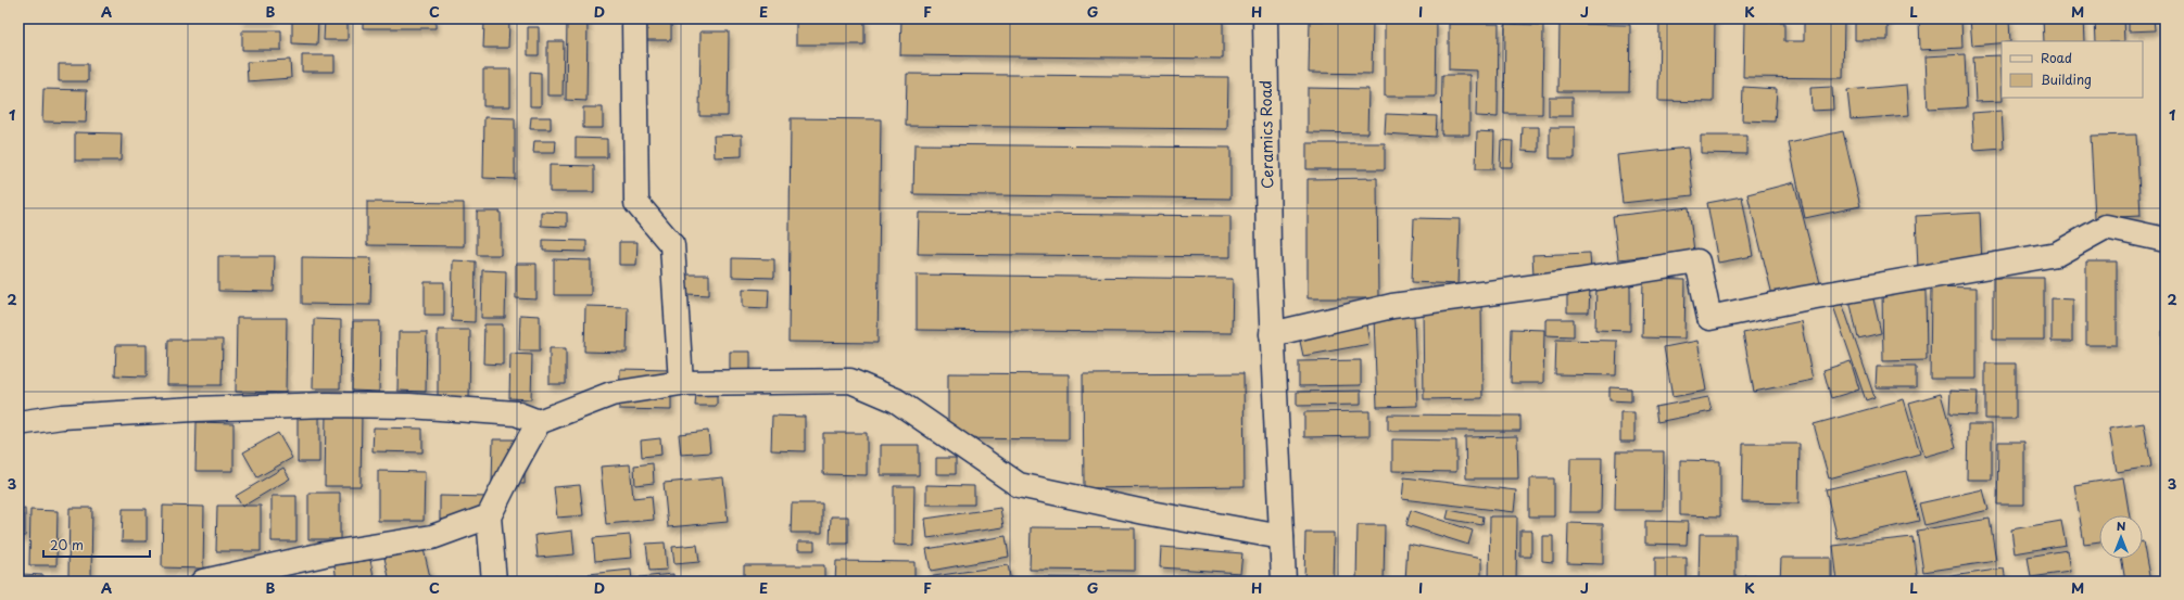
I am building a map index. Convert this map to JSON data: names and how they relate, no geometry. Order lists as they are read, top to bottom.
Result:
{
  "streets": {
    "street": ["Ceramics Road"]
  },
  "legend": ["Road", "Building"],
  "scale_bar": "20 m",
  "north": "top",
  "grid": {
    "columns": [
      "A",
      "B",
      "C",
      "D",
      "E",
      "F",
      "G",
      "H",
      "I",
      "J",
      "K",
      "L",
      "M"
    ],
    "rows": ["1", "2", "3"]
  }
}
